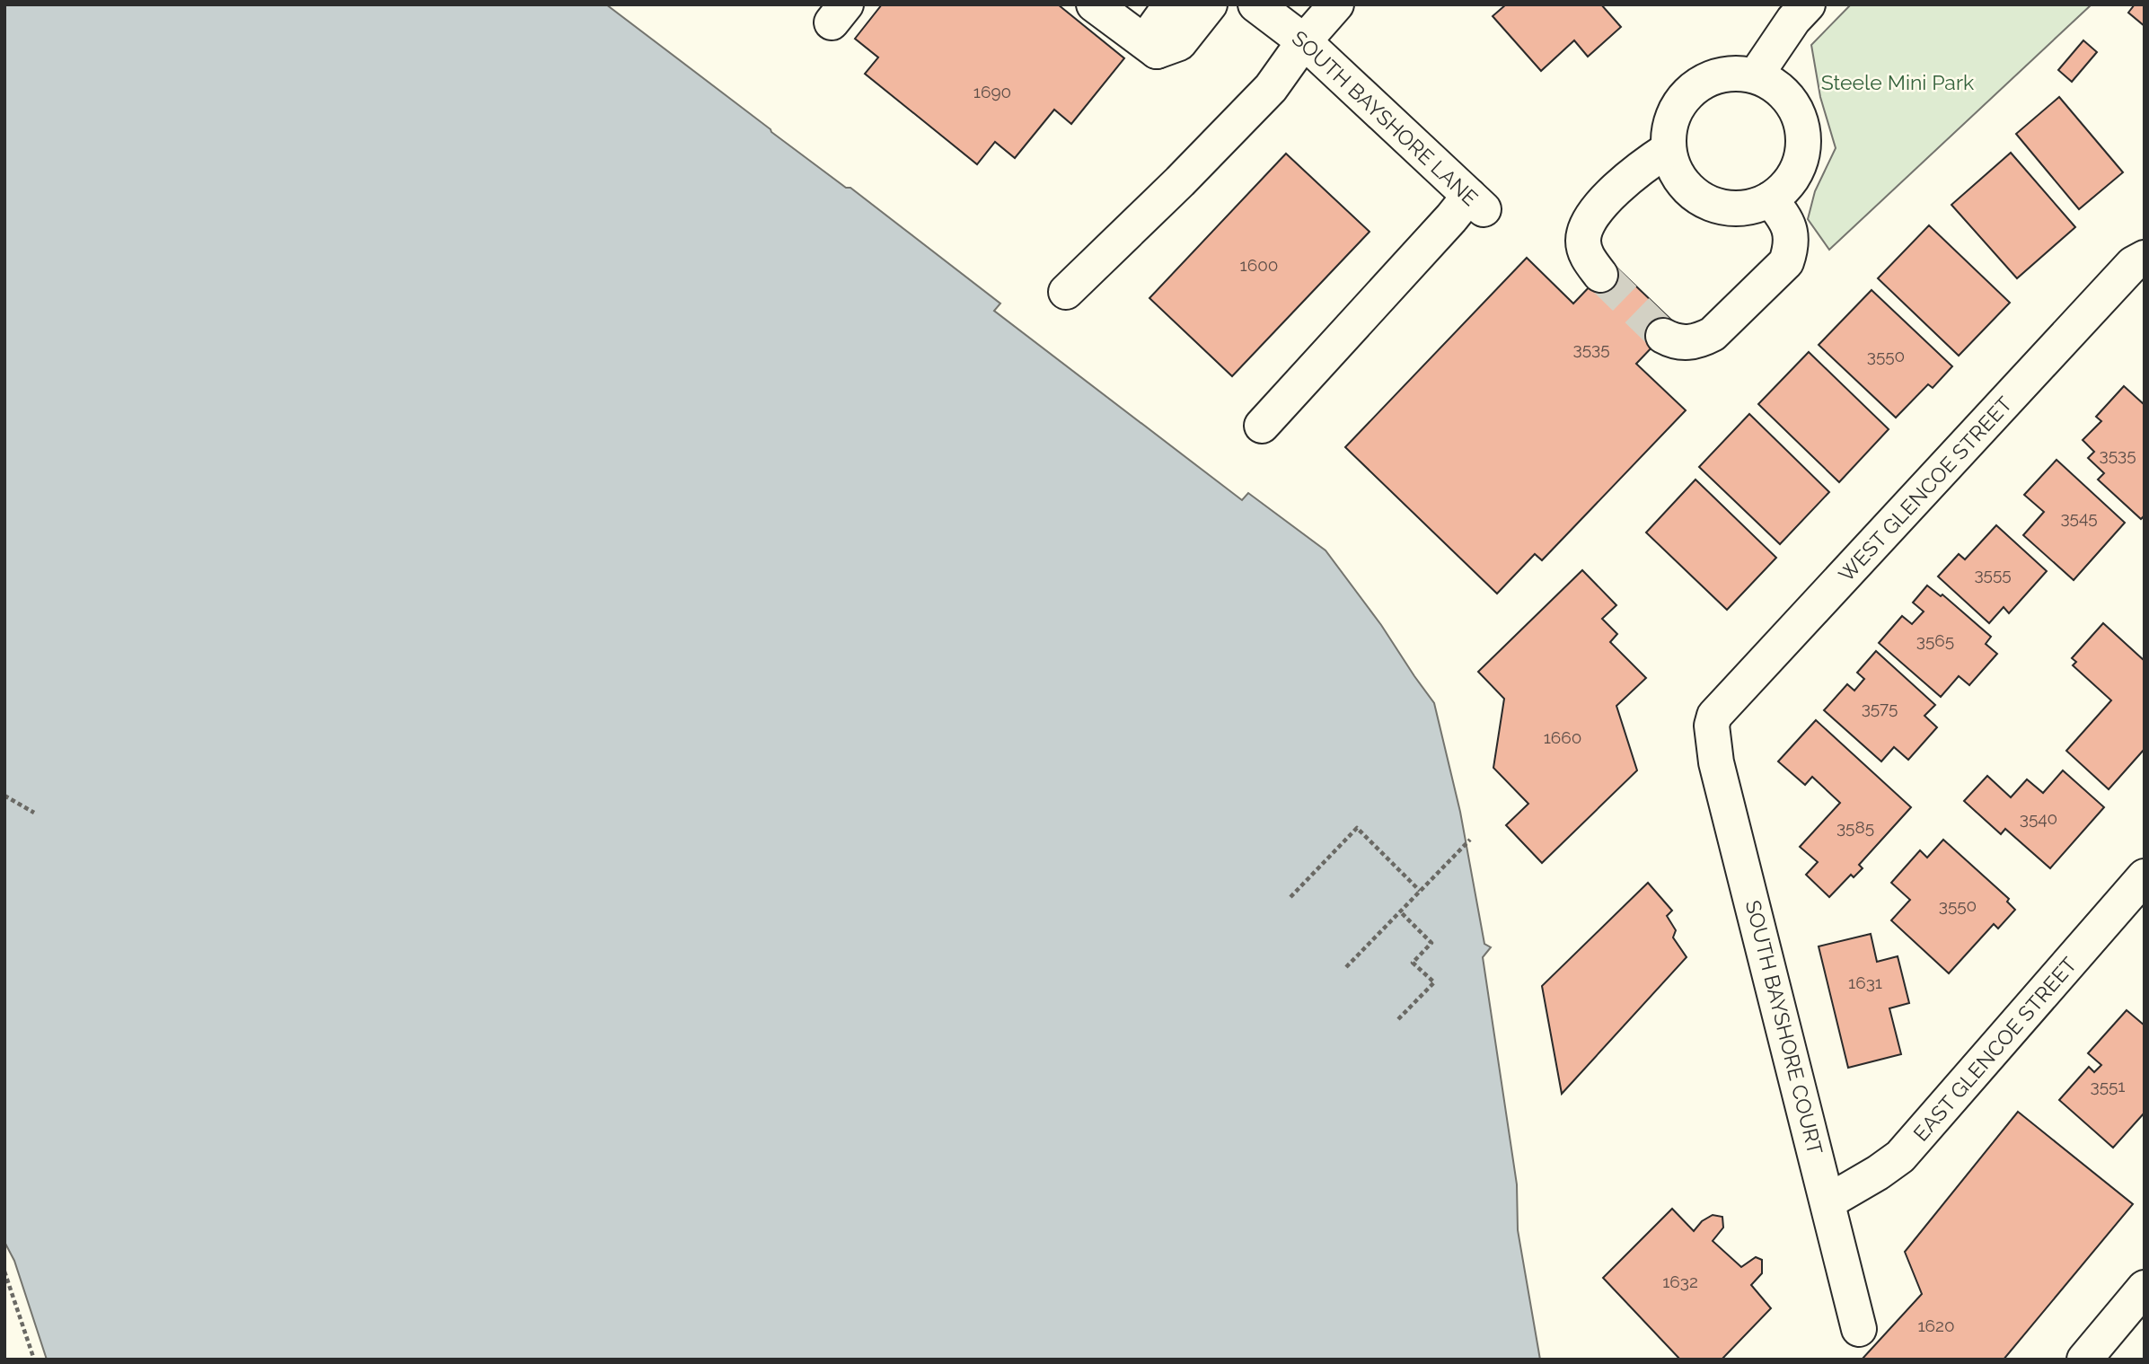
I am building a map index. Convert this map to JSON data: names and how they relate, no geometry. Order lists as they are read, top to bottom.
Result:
{
  "streets": {
    "street": [
      "SOUTH BAYSHORE LANE",
      "WEST GLENCOE STREET",
      "SOUTH BAYSHORE COURT",
      "EAST GLENCOE STREET"
    ]
  },
  "crossings": [
    ["WEST GLENCOE STREET", "SOUTH BAYSHORE COURT"],
    ["SOUTH BAYSHORE COURT", "EAST GLENCOE STREET"]
  ],
  "parks": ["Steele Mini Park"],
  "house_numbers": [
    "1690",
    "1600",
    "3535",
    "3550",
    "3535",
    "3545",
    "3555",
    "3565",
    "3575",
    "1660",
    "3540",
    "3585",
    "3550",
    "1631",
    "3551",
    "1632",
    "1620"
  ]
}
